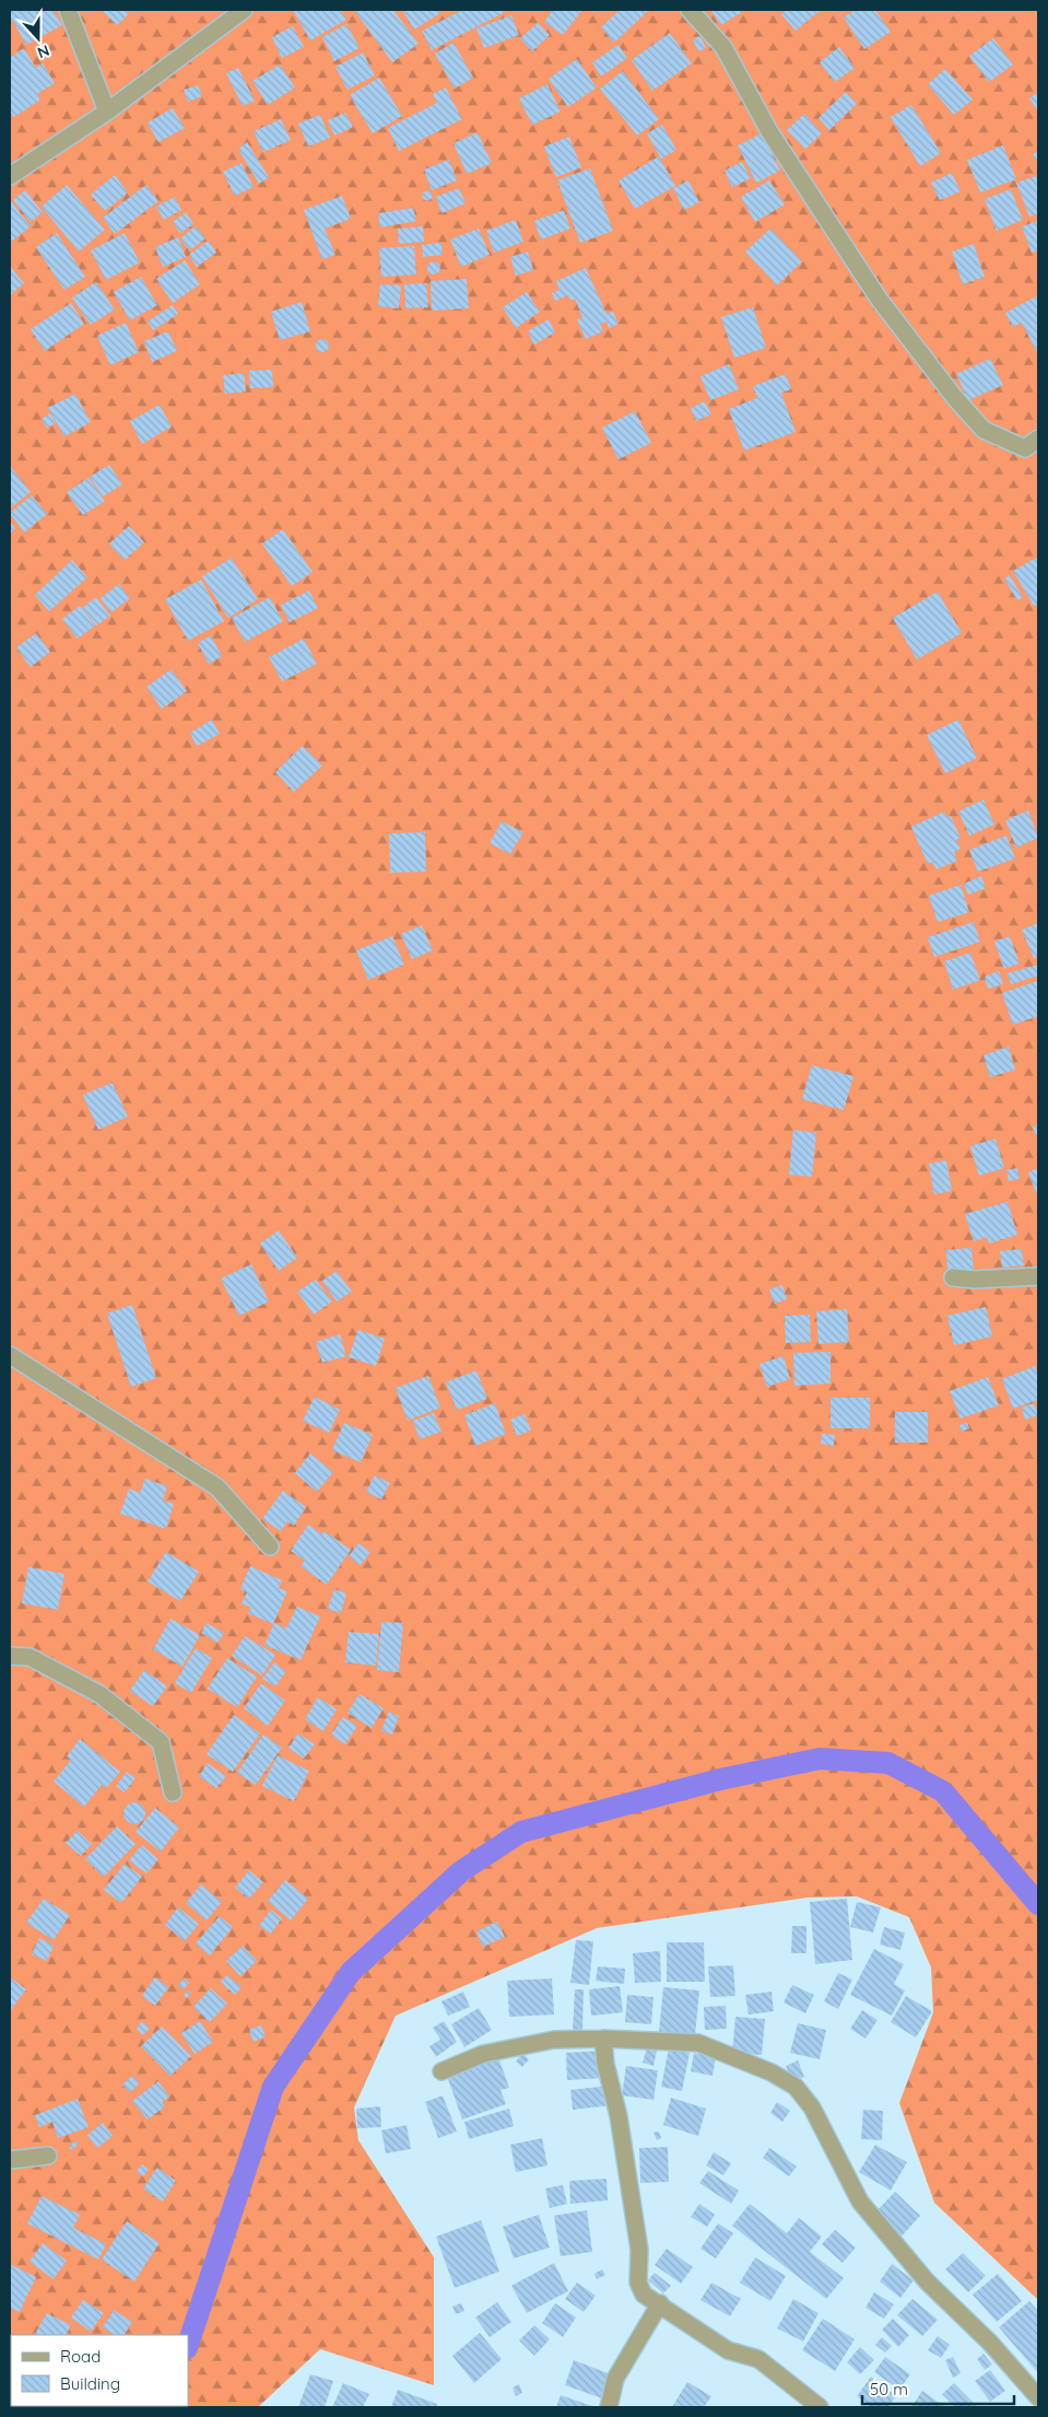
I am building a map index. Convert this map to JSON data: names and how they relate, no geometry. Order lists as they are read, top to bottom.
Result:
{
  "legend": ["Road", "Building"],
  "scale_bar": "50 m",
  "north": "bottom"
}
